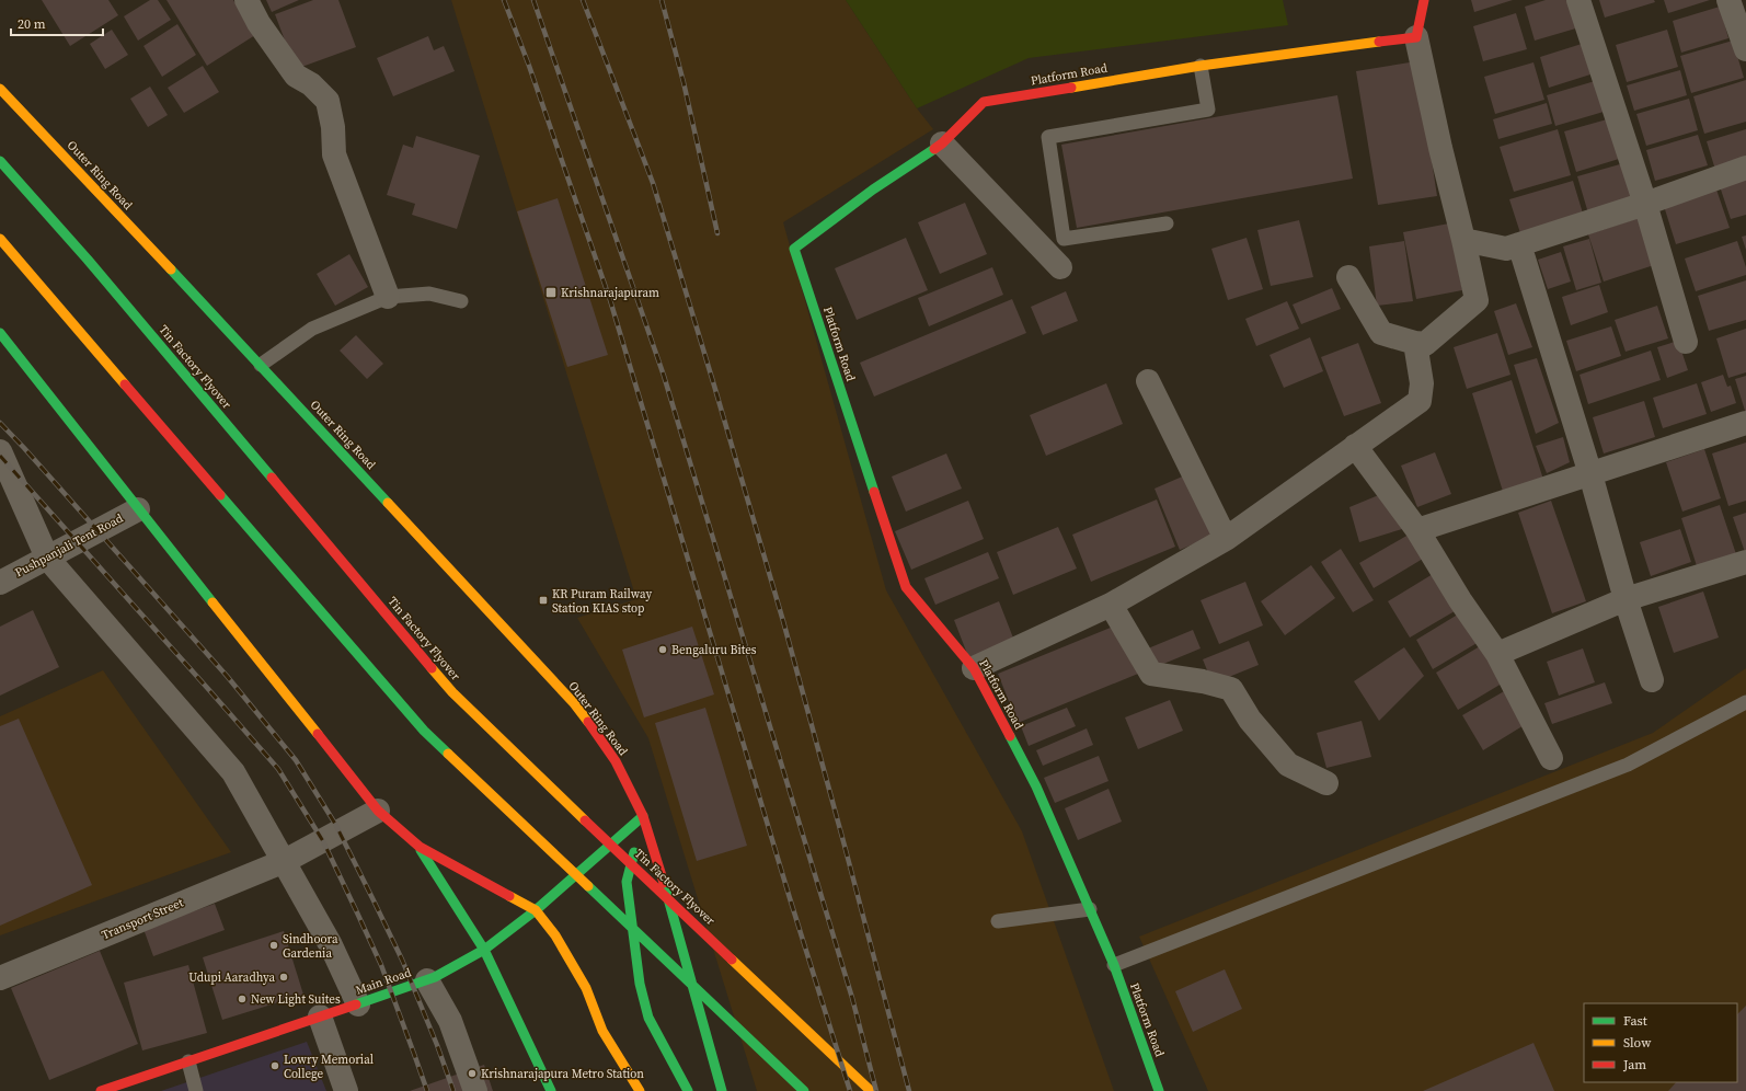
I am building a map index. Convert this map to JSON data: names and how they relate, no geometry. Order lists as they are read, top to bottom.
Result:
{
  "streets": {
    "main road": [
      "Platform Road",
      "Outer Ring Road",
      "Tin Factory Flyover",
      "Main Road"
    ],
    "street": ["Pushpanjali Tent Road", "Transport Street"]
  },
  "crossings": [
    ["Outer Ring Road", "Main Road"]
  ],
  "places": {
    "transit": ["Krishnarajapuram", "KR Puram Railway Station KIAS stop"],
    "other": [
      "Bengaluru Bites",
      "Sindhoora Gardenia",
      "Udupi Aaradhya",
      "New Light Suites",
      "Lowry Memorial College",
      "Krishnarajapura Metro Station"
    ]
  },
  "legend": ["Fast", "Slow", "Jam"],
  "scale_bar": "20 m"
}
